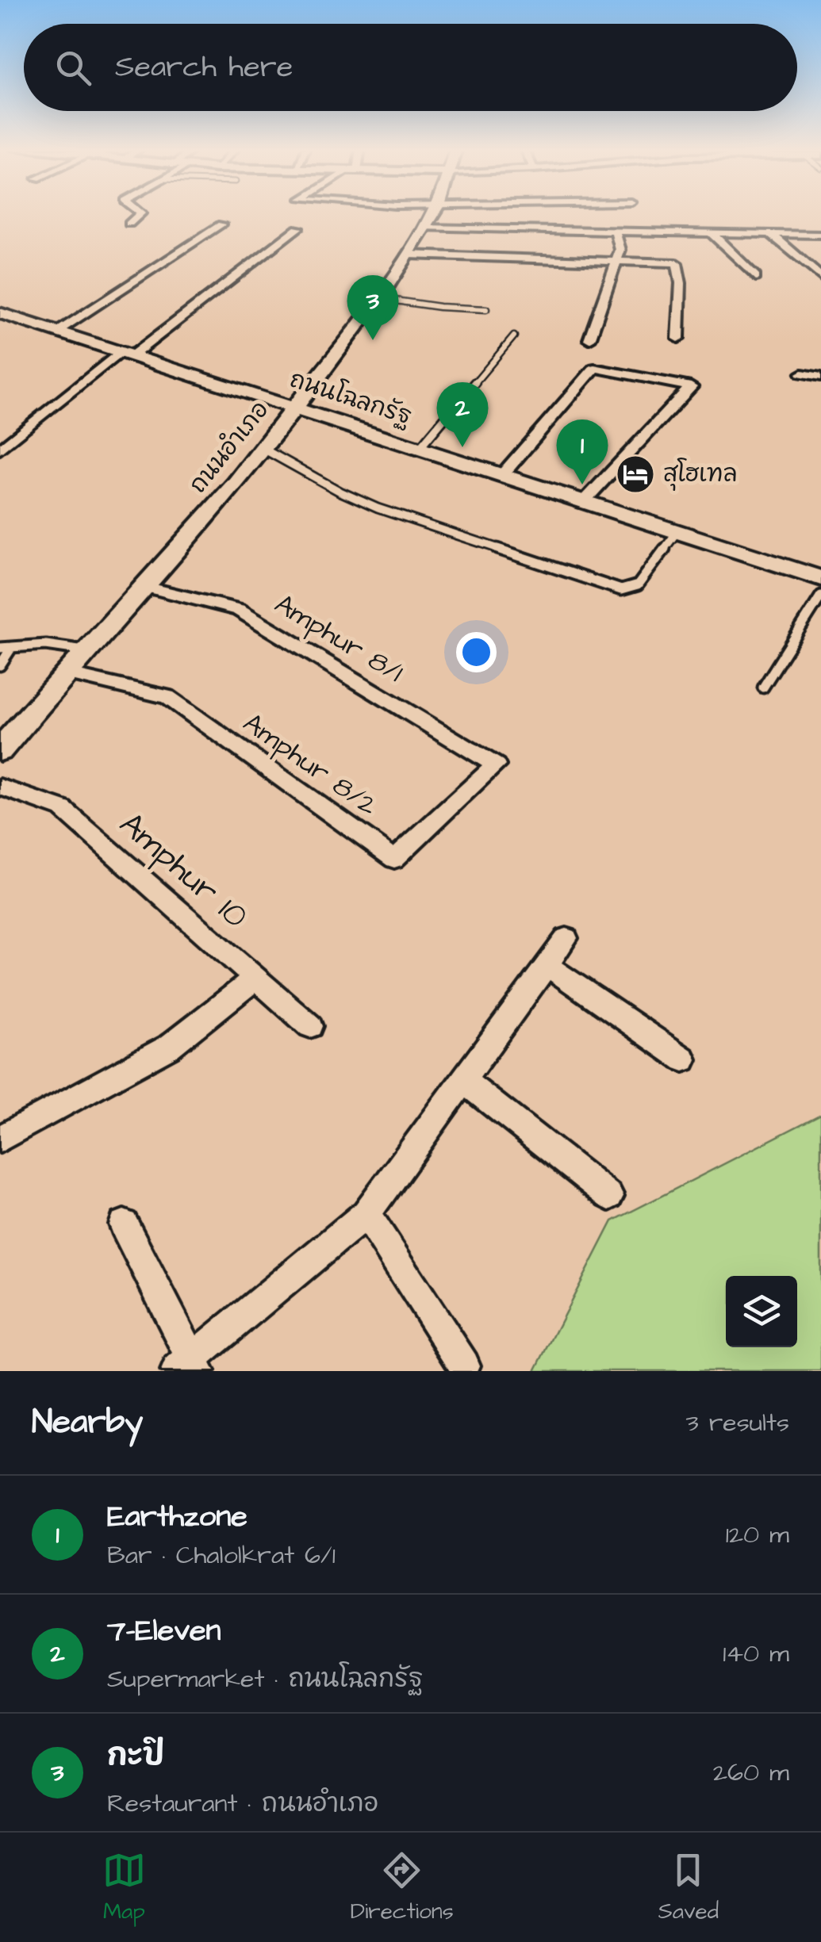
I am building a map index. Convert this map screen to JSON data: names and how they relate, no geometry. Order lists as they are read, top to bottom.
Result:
{
  "streets": {
    "street": [
      "ถนนโฉลกรัฐ",
      "ถนนอำเภอ",
      "Amphur 8/1",
      "Amphur 8/2",
      "Amphur 10"
    ]
  },
  "crossings": [
    ["ถนนโฉลกรัฐ", "ถนนอำเภอ"],
    ["ถนนอำเภอ", "Amphur 8/1"],
    ["ถนนอำเภอ", "Amphur 8/2"],
    ["Amphur 8/1", "Amphur 8/2"]
  ],
  "places": {
    "hotel": ["สุโฮเทล"]
  },
  "page": {
    "search": "Search here",
    "pins": ["3", "2", "1"],
    "heading": ["Nearby", "3 results"],
    "list": [
      {
        "mark": "1",
        "name": "Earthzone",
        "note": "Bar · Chalolkrat 6/1",
        "value": "120 m"
      },
      {
        "mark": "2",
        "name": "7-Eleven",
        "note": "Supermarket · ถนนโฉลกรัฐ",
        "value": "140 m"
      },
      {
        "mark": "3",
        "name": "กะปิ",
        "note": "Restaurant · ถนนอำเภอ",
        "value": "260 m"
      }
    ],
    "nav": ["Map", "Directions", "Saved"]
  }
}
